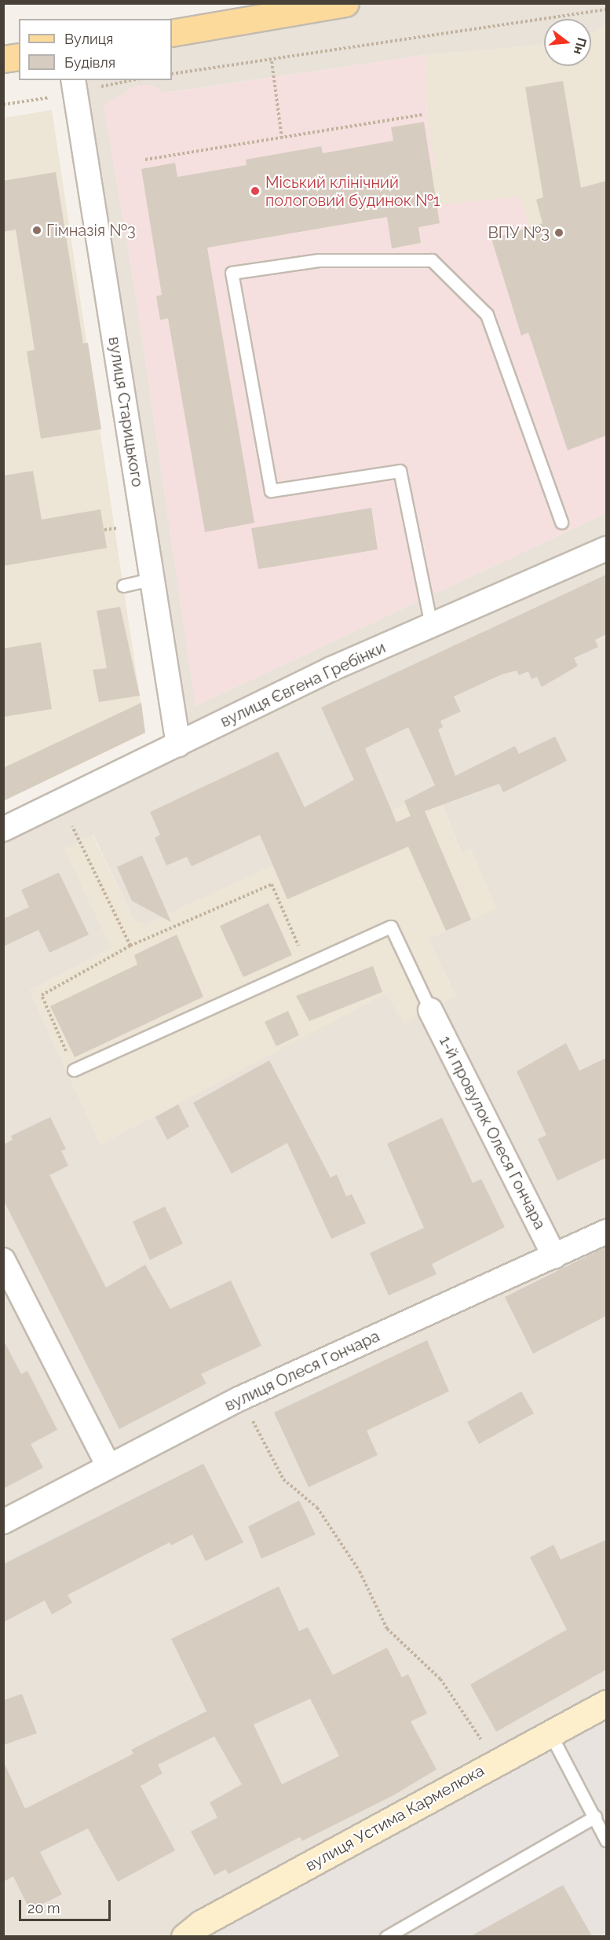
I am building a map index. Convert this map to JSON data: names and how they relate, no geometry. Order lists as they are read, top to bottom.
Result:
{
  "streets": {
    "street": [
      "вулиця Старицького",
      "вулиця Євгена Гребінки",
      "1-й провулок Олеся Гончара",
      "вулиця Олеся Гончара",
      "вулиця Устима Кармелюка"
    ]
  },
  "crossings": [
    ["вулиця Старицького", "вулиця Євгена Гребінки"],
    ["1-й провулок Олеся Гончара", "вулиця Олеся Гончара"]
  ],
  "places": ["Міський клінічний пологовий будинок №1", "Гімназія №3", "ВПУ №3"],
  "legend": ["Вулиця", "Будівля"],
  "scale_bar": "20 m",
  "north": "right"
}
